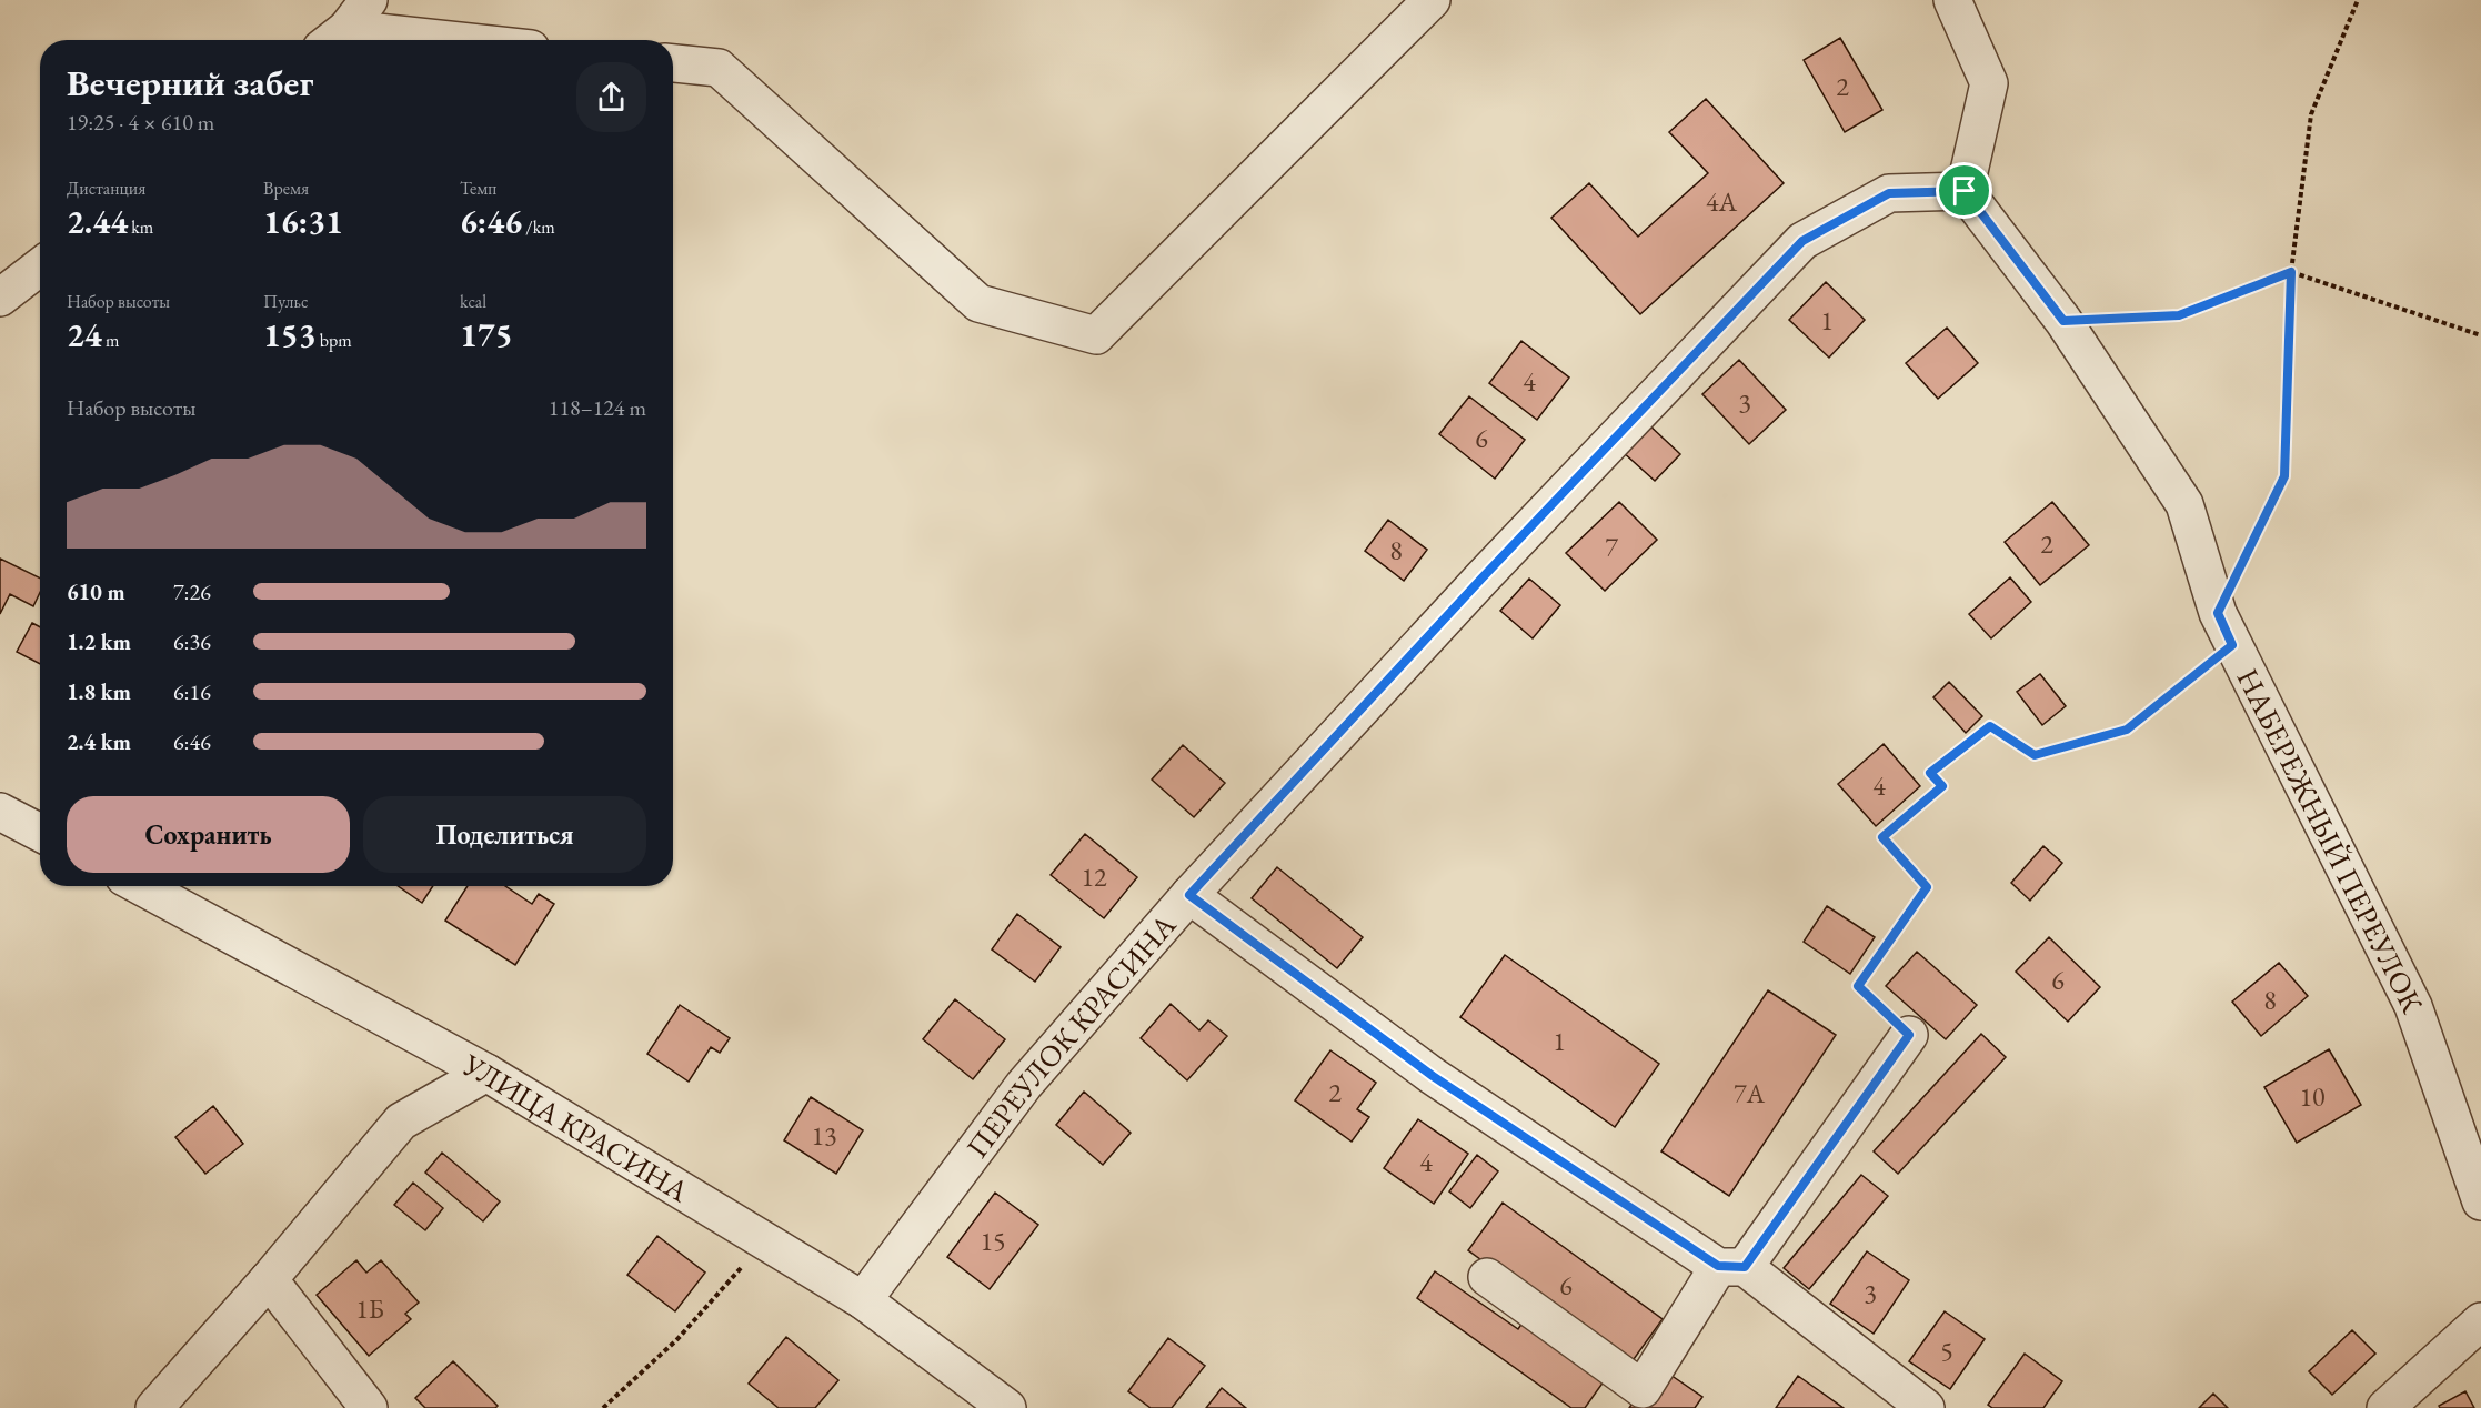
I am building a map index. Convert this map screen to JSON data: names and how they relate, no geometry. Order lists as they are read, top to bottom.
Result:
{
  "streets": {
    "street": ["НАБЕРЕЖНЫЙ ПЕРЕУЛОК", "ПЕРЕУЛОК КРАСИНА", "УЛИЦА КРАСИНА"]
  },
  "crossings": [
    ["НАБЕРЕЖНЫЙ ПЕРЕУЛОК", "ПЕРЕУЛОК КРАСИНА"],
    ["ПЕРЕУЛОК КРАСИНА", "УЛИЦА КРАСИНА"]
  ],
  "house_numbers": [
    "2",
    "4А",
    "1",
    "4",
    "3",
    "6",
    "2",
    "7",
    "8",
    "4",
    "12",
    "6",
    "8",
    "1",
    "2",
    "7А",
    "10",
    "13",
    "4",
    "15",
    "6",
    "3",
    "1Б",
    "5"
  ],
  "page": {
    "heading": ["Вечерний забег", "19:25 · 4 × 610 m"],
    "stats": [
      ["Дистанция", "2.44 km"],
      ["Время", "16:31"],
      ["Темп", "6:46 /km"],
      ["Набор высоты", "24 m"],
      ["Пульс", "153 bpm"],
      ["kcal", "175"]
    ],
    "chart": ["Набор высоты", "118–124 m"],
    "list": [
      {
        "name": "610 m",
        "note": "7:26"
      },
      {
        "name": "1.2 km",
        "note": "6:36"
      },
      {
        "name": "1.8 km",
        "note": "6:16"
      },
      {
        "name": "2.4 km",
        "note": "6:46"
      }
    ],
    "buttons": ["Сохранить", "Поделиться"]
  }
}
